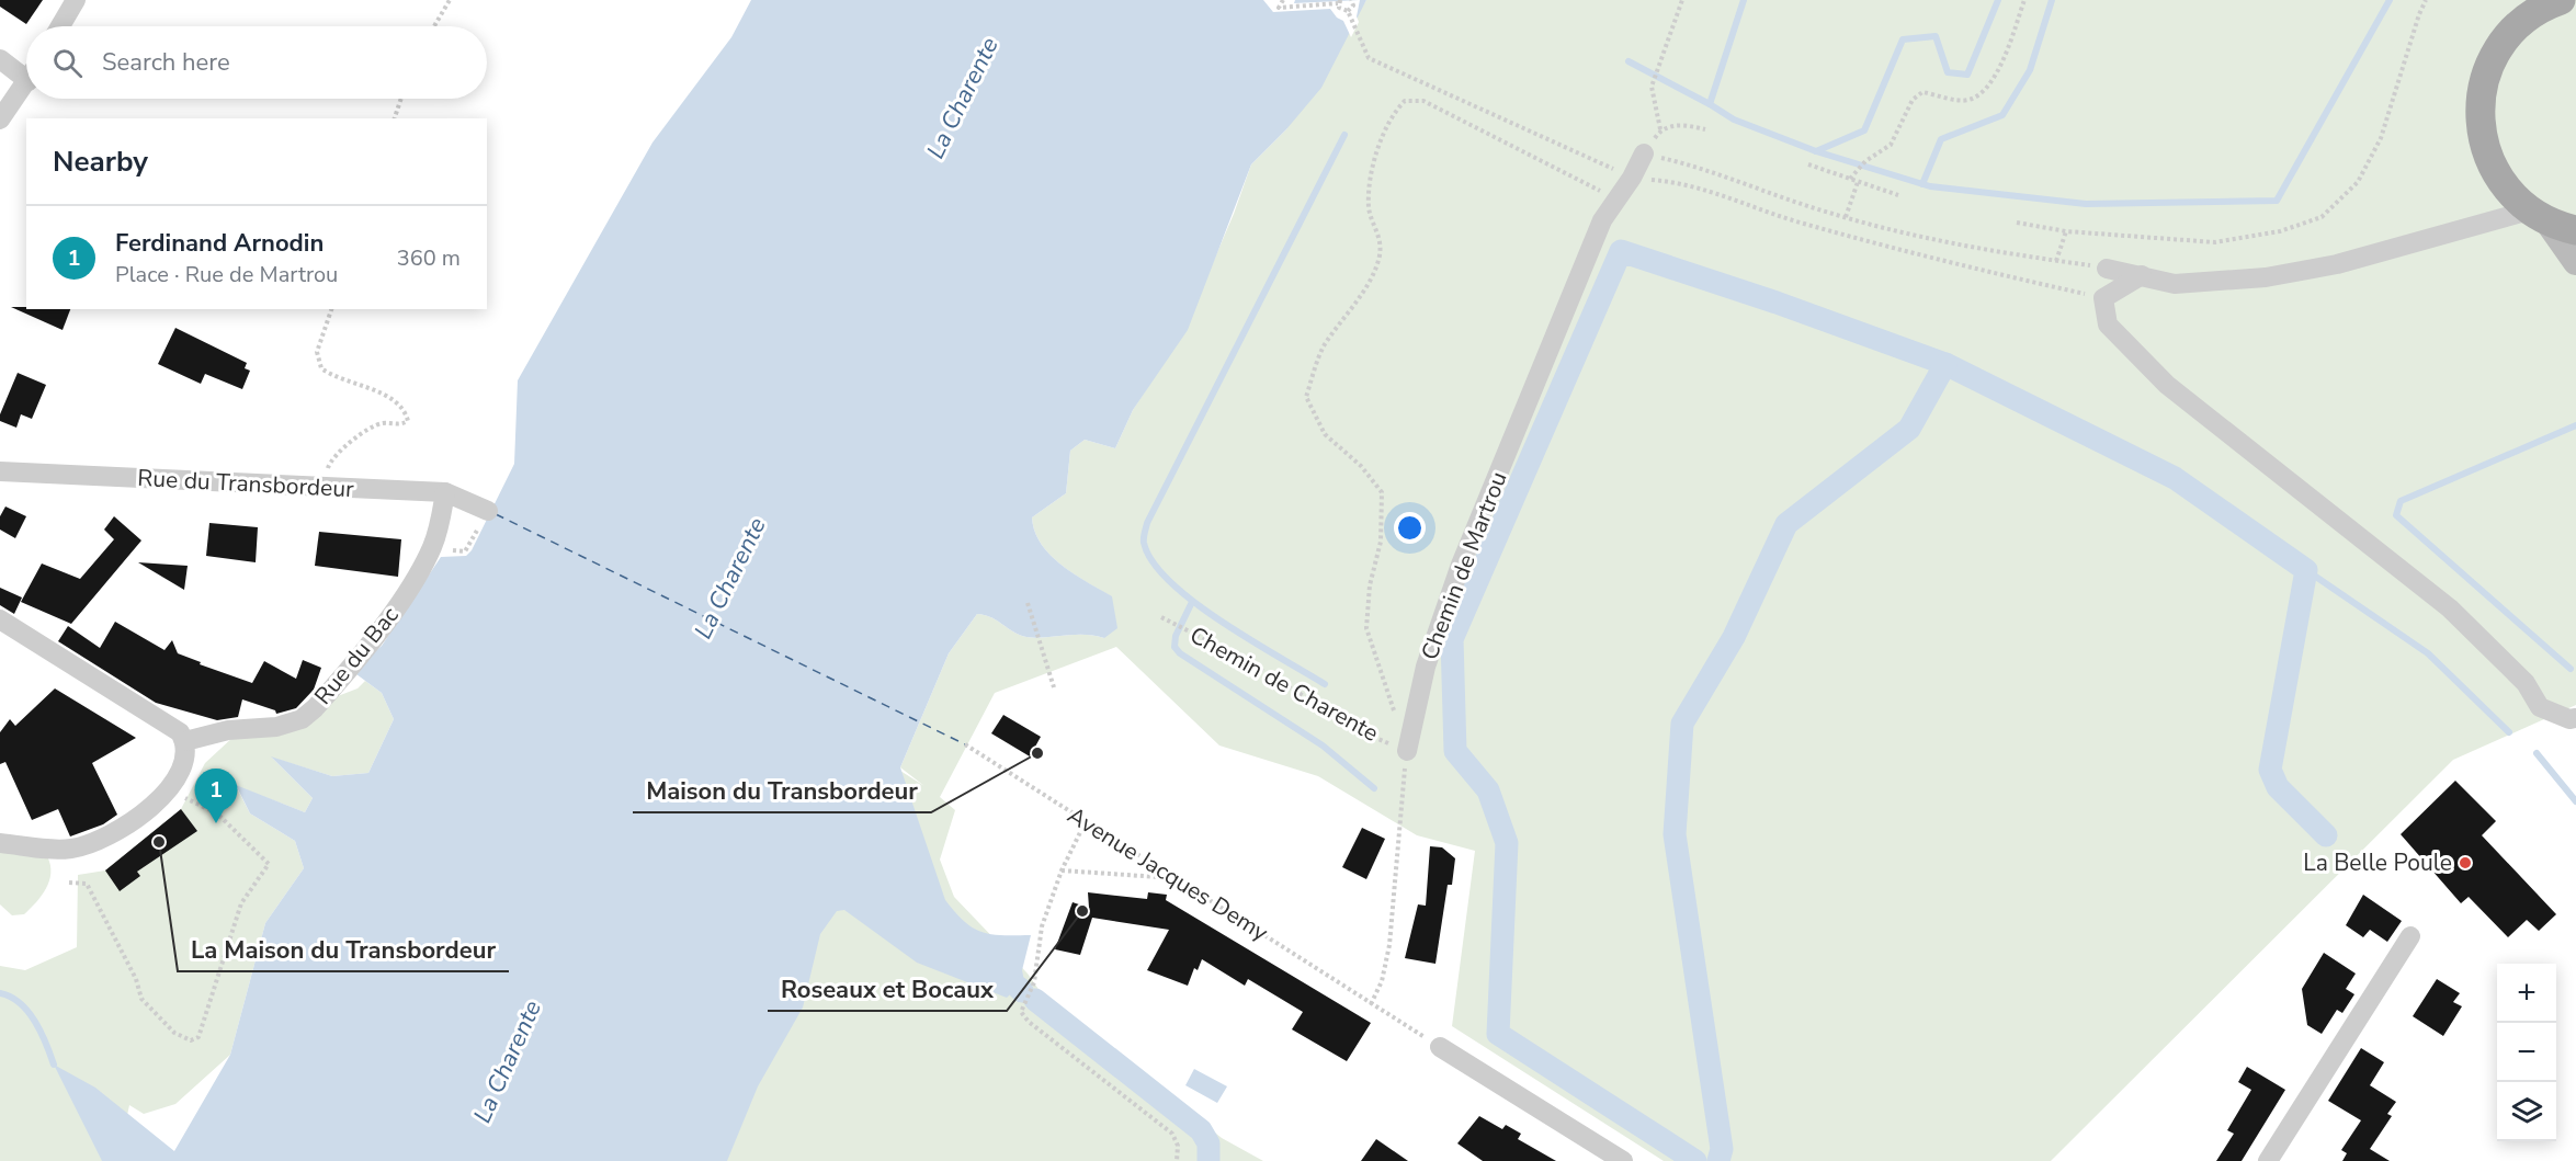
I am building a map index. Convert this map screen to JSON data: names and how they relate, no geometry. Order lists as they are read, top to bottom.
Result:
{
  "streets": {
    "street": ["Rue du Transbordeur", "Chemin de Martrou", "Rue du Bac"],
    "path": ["Chemin de Charente", "Avenue Jacques Demy"]
  },
  "crossings": [
    ["Rue du Transbordeur", "Rue du Bac"],
    ["Chemin de Martrou", "Chemin de Charente"]
  ],
  "water": ["La Charente"],
  "places": [
    "Maison du Transbordeur",
    "La Maison du Transbordeur",
    "La Belle Poule",
    "Roseaux et Bocaux"
  ],
  "page": {
    "search": "Search here",
    "heading": "Nearby",
    "list": [
      {
        "mark": "1",
        "name": "Ferdinand Arnodin",
        "note": "Place · Rue de Martrou",
        "value": "360 m"
      }
    ],
    "pins": "1",
    "map_buttons": ["+", "−"]
  }
}
